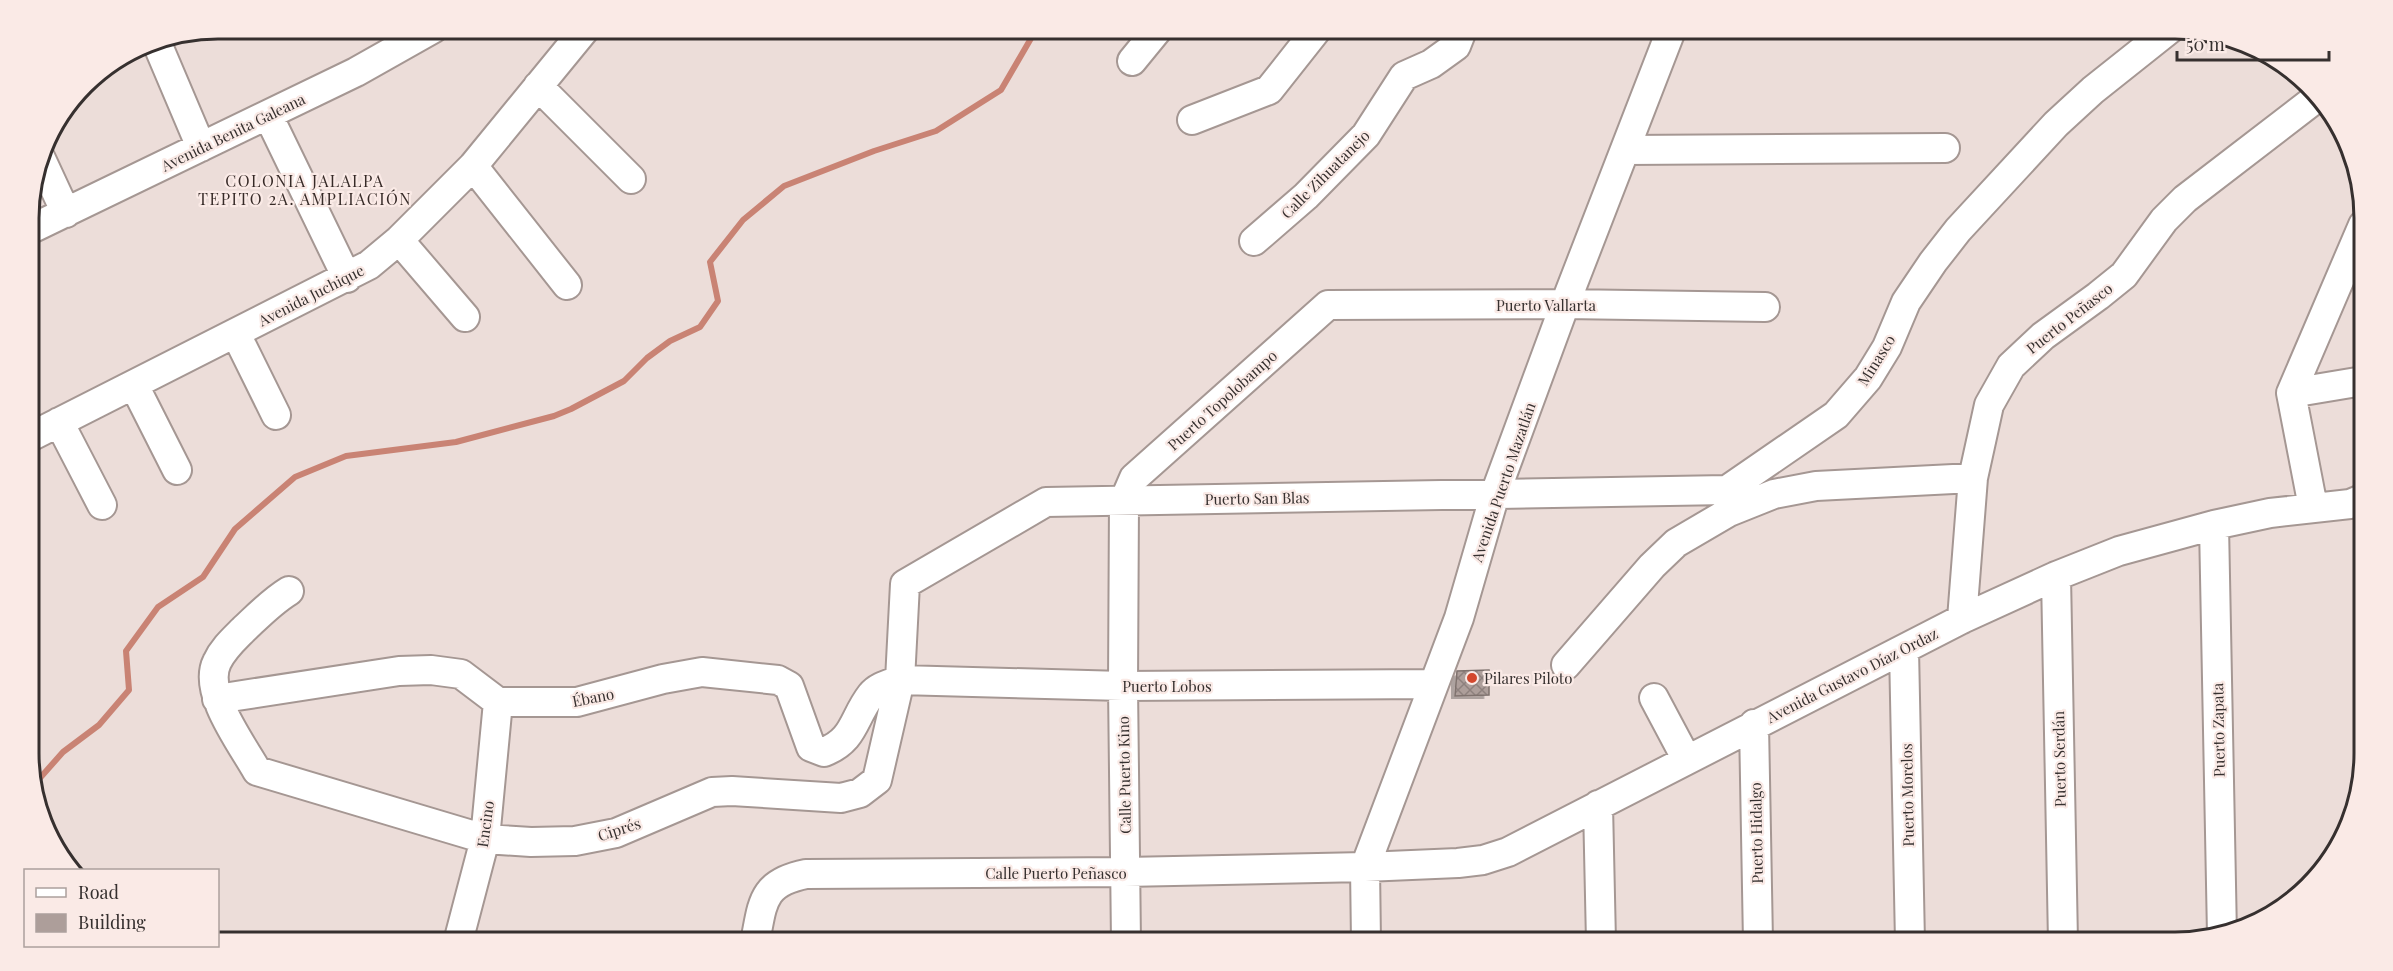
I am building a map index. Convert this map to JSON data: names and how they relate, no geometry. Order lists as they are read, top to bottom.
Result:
{
  "streets": {
    "street": [
      "Avenida Benita Galeana",
      "Calle Zihuatanejo",
      "Avenida Juchique",
      "Puerto Vallarta",
      "Puerto Peñasco",
      "Minasco",
      "Puerto Topolobampo",
      "Avenida Puerto Mazatlán",
      "Puerto San Blas",
      "Avenida Gustavo Díaz Ordaz",
      "Puerto Lobos",
      "Ébano",
      "Puerto Zapata",
      "Puerto Serdán",
      "Calle Puerto Kino",
      "Puerto Morelos",
      "Encino",
      "Ciprés",
      "Puerto Hidalgo",
      "Calle Puerto Peñasco"
    ]
  },
  "crossings": [
    ["Puerto Vallarta", "Puerto Topolobampo"],
    ["Puerto Vallarta", "Avenida Puerto Mazatlán"],
    ["Puerto Peñasco", "Avenida Gustavo Díaz Ordaz"],
    ["Minasco", "Puerto San Blas"],
    ["Puerto Topolobampo", "Puerto San Blas"],
    ["Puerto Topolobampo", "Calle Puerto Kino"],
    ["Avenida Puerto Mazatlán", "Puerto San Blas"],
    ["Avenida Puerto Mazatlán", "Avenida Gustavo Díaz Ordaz"],
    ["Avenida Puerto Mazatlán", "Puerto Lobos"],
    ["Avenida Puerto Mazatlán", "Calle Puerto Peñasco"],
    ["Puerto San Blas", "Puerto Lobos"],
    ["Puerto San Blas", "Ébano"],
    ["Puerto San Blas", "Calle Puerto Kino"],
    ["Puerto San Blas", "Ciprés"],
    ["Avenida Gustavo Díaz Ordaz", "Puerto Zapata"],
    ["Avenida Gustavo Díaz Ordaz", "Puerto Serdán"],
    ["Avenida Gustavo Díaz Ordaz", "Puerto Morelos"],
    ["Avenida Gustavo Díaz Ordaz", "Puerto Hidalgo"],
    ["Avenida Gustavo Díaz Ordaz", "Calle Puerto Peñasco"],
    ["Puerto Lobos", "Ébano"],
    ["Puerto Lobos", "Calle Puerto Kino"],
    ["Puerto Lobos", "Ciprés"],
    ["Ébano", "Encino"],
    ["Ébano", "Ciprés"],
    ["Calle Puerto Kino", "Calle Puerto Peñasco"],
    ["Encino", "Ciprés"]
  ],
  "districts": ["COLONIA JALALPA TEPITO 2A. AMPLIACIÓN"],
  "places": ["Pilares Piloto"],
  "legend": ["Road", "Building"],
  "scale_bar": "50 m"
}
